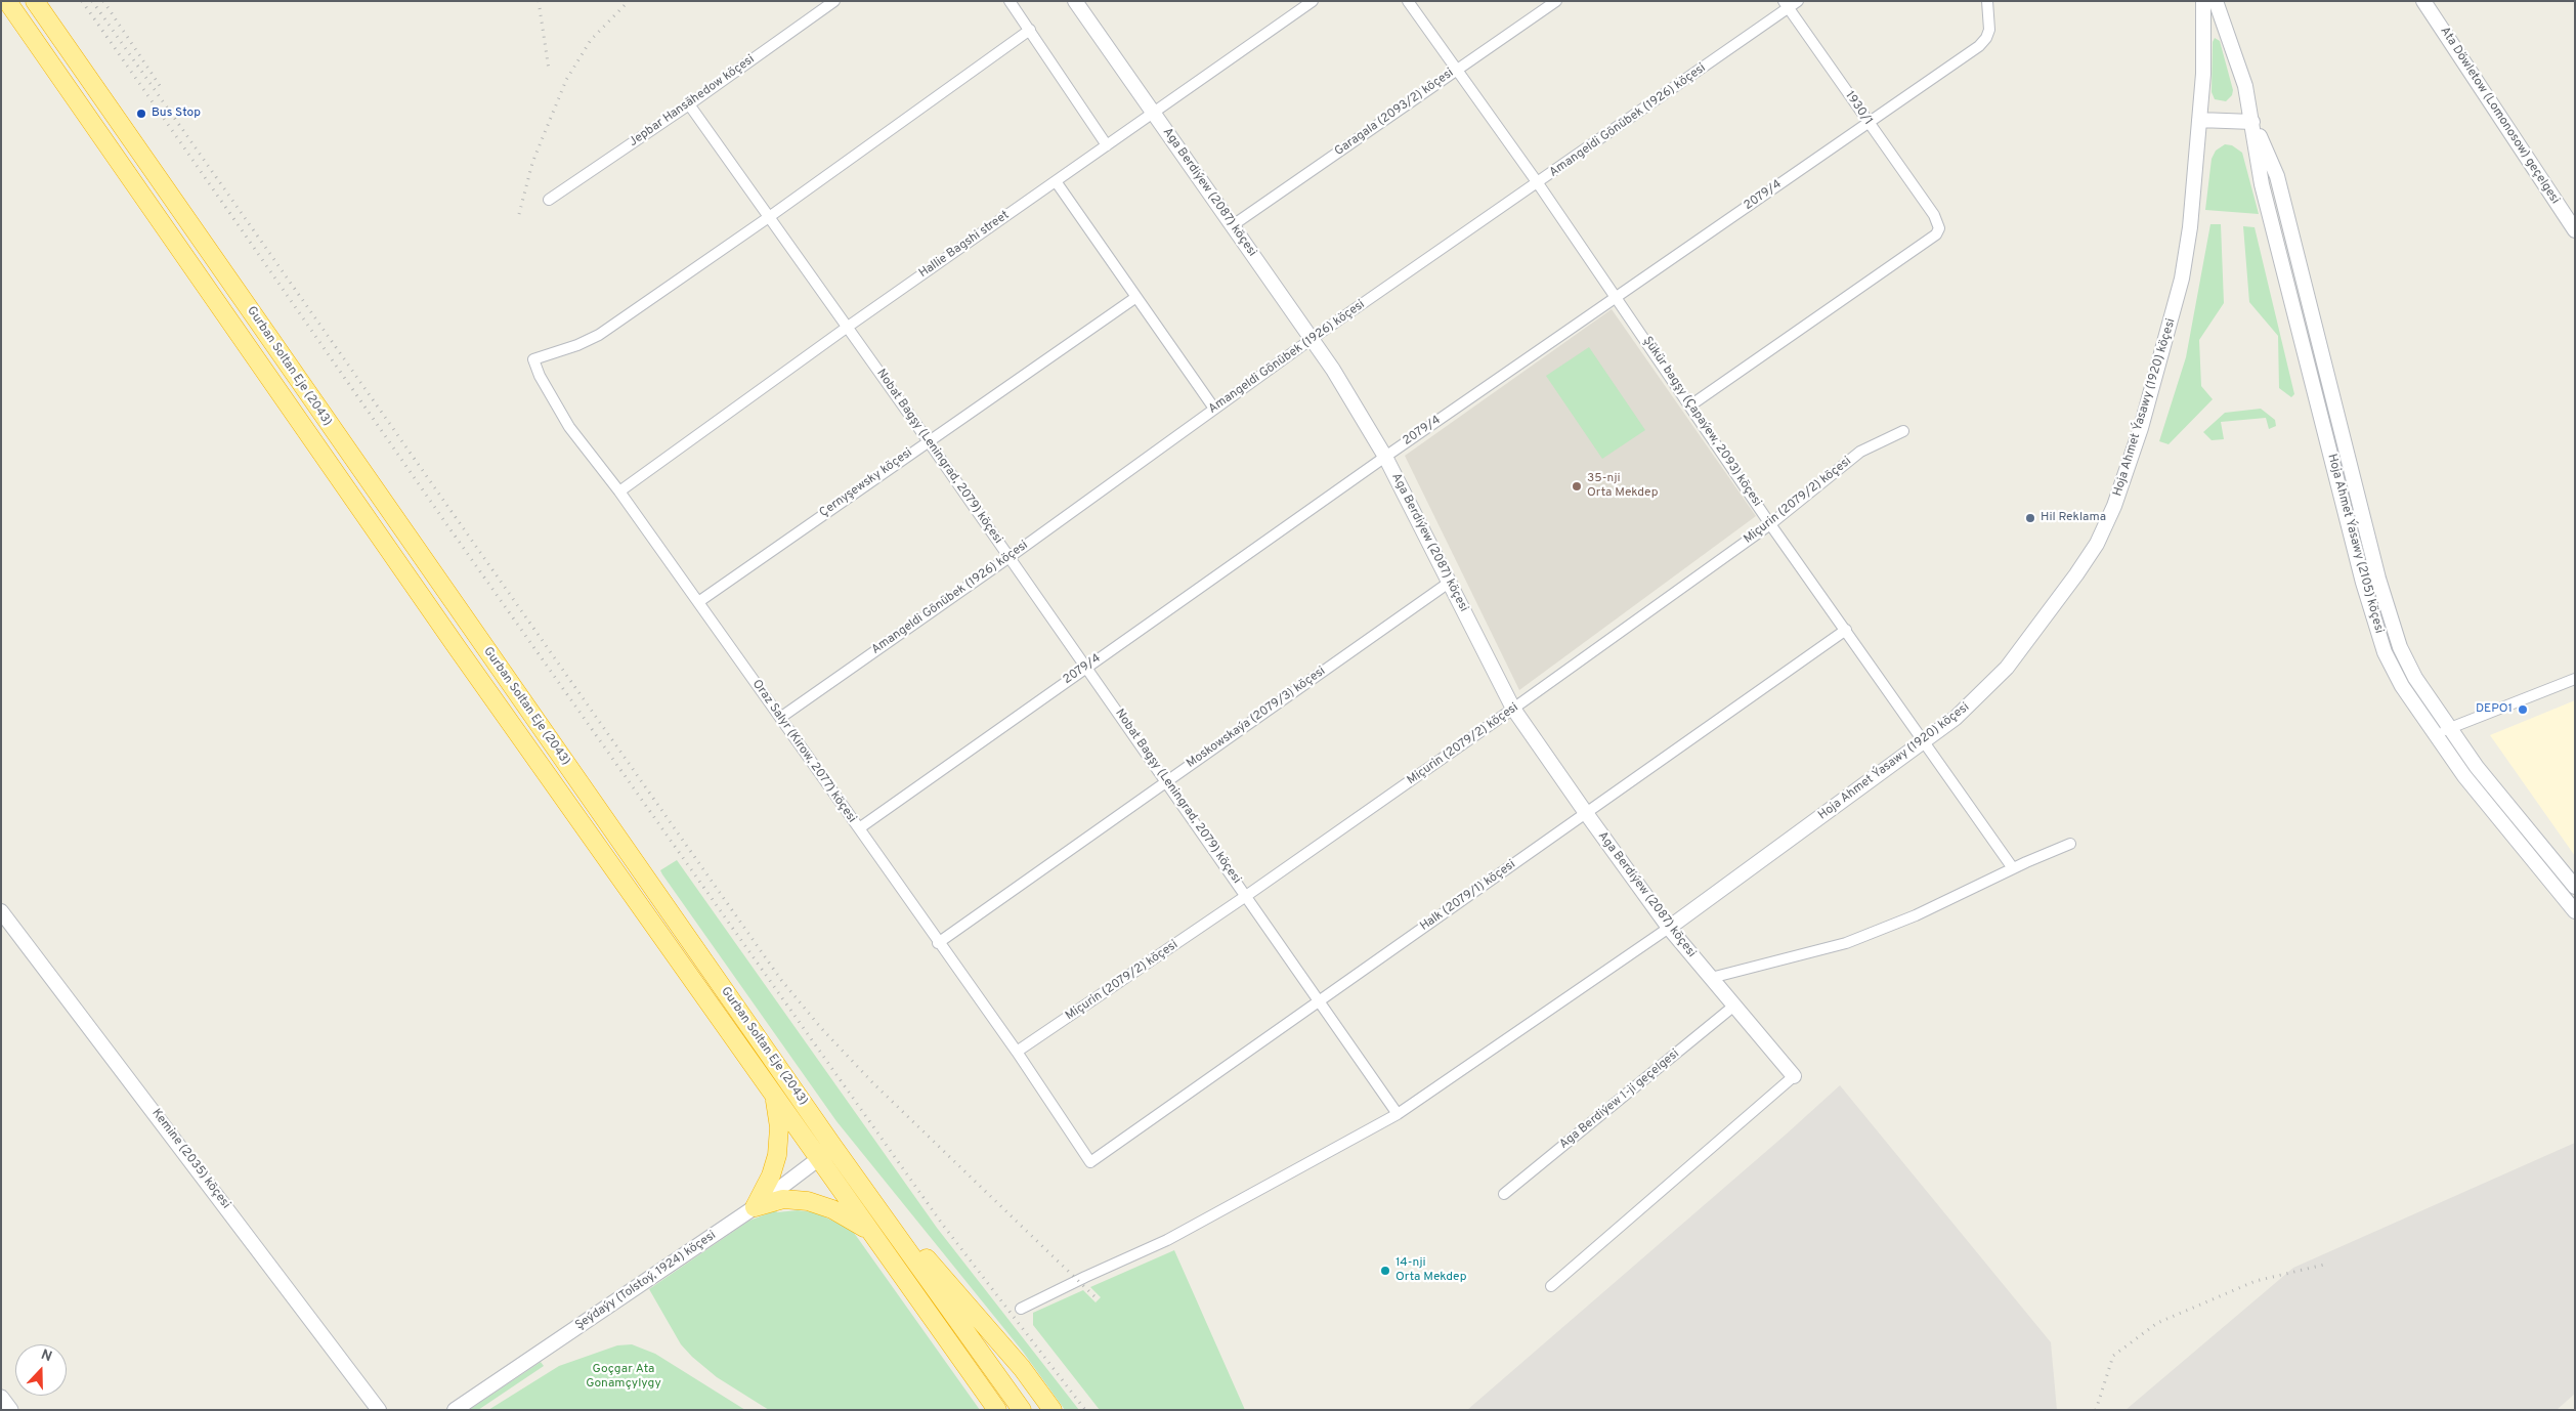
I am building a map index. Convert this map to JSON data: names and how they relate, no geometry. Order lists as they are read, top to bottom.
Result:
{
  "streets": {
    "highway": ["Gurban Soltan Eje (2043)"],
    "street": [
      "Jepbar Hansähedow köçesi",
      "1930/1",
      "Garagala (2093/2) köçesi",
      "Ata Döwletow (Lomonosow) geçelgesi",
      "Amangeldi Gönübek (1926) köçesi",
      "Aga Berdiýew (2087) köçesi",
      "2079/4",
      "Hallie Bagshi street",
      "Hoja Ahmet Ýasawy (1920) köçesi",
      "Şükür bagşy (Çapaýew, 2093) köçesi",
      "Nobat Bagşy (Leningrad, 2079) köçesi",
      "Çernyşewsky köçesi",
      "Miçurin (2079/2) köçesi",
      "Hoja Ahmet Ýasawy (2105) köçesi",
      "Moskowskaýa (2079/3) köçesi",
      "Oraz Salyr (Kirow, 2077) köçesi",
      "Halk (2079/1) köçesi",
      "Aga Berdiýew 1-ji geçelgesi",
      "Kemine (2035) köçesi",
      "Şeýdaýy (Tolstoý, 1924) köçesi"
    ]
  },
  "crossings": [
    ["Jepbar Hansähedow köçesi", "Nobat Bagşy (Leningrad, 2079) köçesi"],
    ["1930/1", "Amangeldi Gönübek (1926) köçesi"],
    ["1930/1", "2079/4"],
    ["1930/1", "Şükür bagşy (Çapaýew, 2093) köçesi"],
    ["Garagala (2093/2) köçesi", "Aga Berdiýew (2087) köçesi"],
    ["Garagala (2093/2) köçesi", "Şükür bagşy (Çapaýew, 2093) köçesi"],
    ["Amangeldi Gönübek (1926) köçesi", "Aga Berdiýew (2087) köçesi"],
    ["Amangeldi Gönübek (1926) köçesi", "Şükür bagşy (Çapaýew, 2093) köçesi"],
    ["Amangeldi Gönübek (1926) köçesi", "Nobat Bagşy (Leningrad, 2079) köçesi"],
    ["Amangeldi Gönübek (1926) köçesi", "Oraz Salyr (Kirow, 2077) köçesi"],
    ["Aga Berdiýew (2087) köçesi", "2079/4"],
    ["Aga Berdiýew (2087) köçesi", "Hallie Bagshi street"],
    ["Aga Berdiýew (2087) köçesi", "Hoja Ahmet Ýasawy (1920) köçesi"],
    ["Aga Berdiýew (2087) köçesi", "Miçurin (2079/2) köçesi"],
    ["Aga Berdiýew (2087) köçesi", "Moskowskaýa (2079/3) köçesi"],
    ["Aga Berdiýew (2087) köçesi", "Halk (2079/1) köçesi"],
    ["Aga Berdiýew (2087) köçesi", "Aga Berdiýew 1-ji geçelgesi"],
    ["2079/4", "Şükür bagşy (Çapaýew, 2093) köçesi"],
    ["2079/4", "Nobat Bagşy (Leningrad, 2079) köçesi"],
    ["2079/4", "Oraz Salyr (Kirow, 2077) köçesi"],
    ["Hallie Bagshi street", "Nobat Bagşy (Leningrad, 2079) köçesi"],
    ["Hallie Bagshi street", "Oraz Salyr (Kirow, 2077) köçesi"],
    ["Gurban Soltan Eje (2043)", "Şeýdaýy (Tolstoý, 1924) köçesi"],
    ["Hoja Ahmet Ýasawy (1920) köçesi", "Şükür bagşy (Çapaýew, 2093) köçesi"],
    ["Şükür bagşy (Çapaýew, 2093) köçesi", "Miçurin (2079/2) köçesi"],
    ["Şükür bagşy (Çapaýew, 2093) köçesi", "Halk (2079/1) köçesi"],
    ["Nobat Bagşy (Leningrad, 2079) köçesi", "Çernyşewsky köçesi"],
    ["Nobat Bagşy (Leningrad, 2079) köçesi", "Miçurin (2079/2) köçesi"],
    ["Nobat Bagşy (Leningrad, 2079) köçesi", "Moskowskaýa (2079/3) köçesi"],
    ["Nobat Bagşy (Leningrad, 2079) köçesi", "Oraz Salyr (Kirow, 2077) köçesi"],
    ["Nobat Bagşy (Leningrad, 2079) köçesi", "Halk (2079/1) köçesi"],
    ["Çernyşewsky köçesi", "Oraz Salyr (Kirow, 2077) köçesi"],
    ["Miçurin (2079/2) köçesi", "Oraz Salyr (Kirow, 2077) köçesi"],
    ["Moskowskaýa (2079/3) köçesi", "Oraz Salyr (Kirow, 2077) köçesi"],
    ["Oraz Salyr (Kirow, 2077) köçesi", "Halk (2079/1) köçesi"]
  ],
  "parks": ["Goçgar Ata Gonamçylygy"],
  "places": [
    "Bus Stop",
    "35-nji Orta Mekdep",
    "Hil Reklama",
    "DEPO1",
    "14-nji Orta Mekdep"
  ],
  "north": "top"
}
